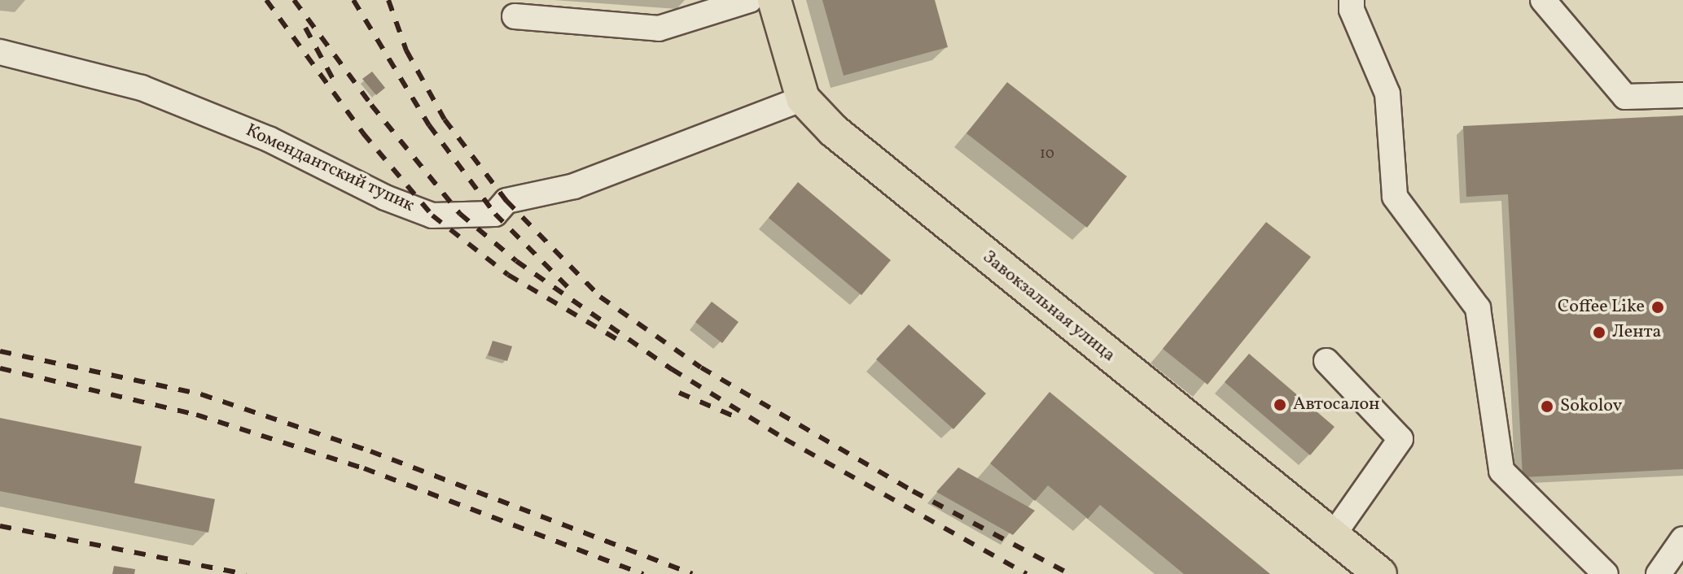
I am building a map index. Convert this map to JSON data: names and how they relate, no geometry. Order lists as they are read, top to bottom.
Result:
{
  "streets": {
    "main road": ["Завокзальная улица"],
    "street": ["Комендантский тупик"]
  },
  "crossings": [
    ["Комендантский тупик", "Завокзальная улица"]
  ],
  "places": [
    "Coffee Like",
    "Лента",
    "Автосалон",
    "Sokolov"
  ],
  "house_numbers": ["10"]
}
